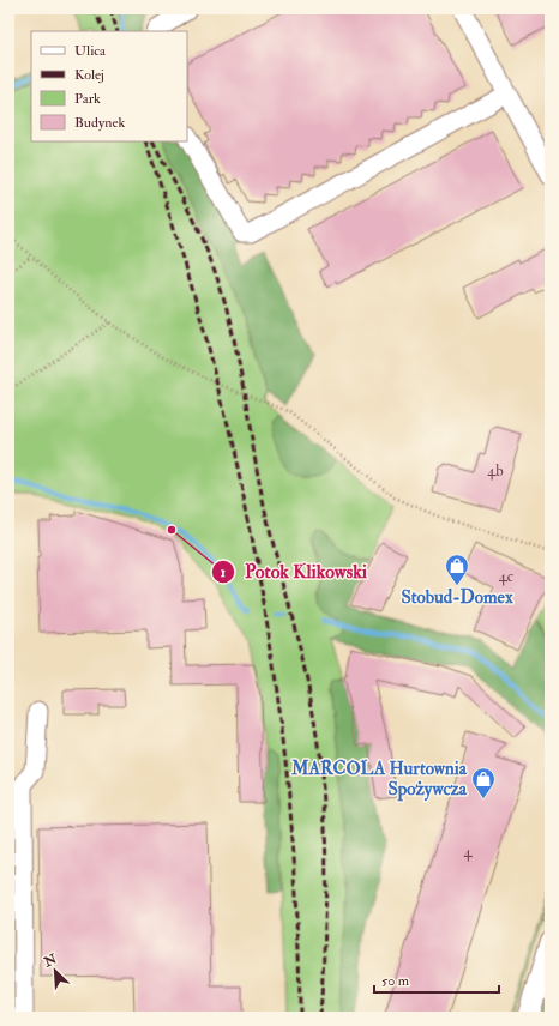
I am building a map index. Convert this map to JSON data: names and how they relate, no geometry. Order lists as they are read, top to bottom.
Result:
{
  "places": {
    "other": ["Potok Klikowski"],
    "shop": ["Stobud-Domex", "MARCOLA Hurtownia Spożywcza"]
  },
  "house_numbers": ["4b", "4c", "4"],
  "legend": [
    "Ulica",
    "Kolej",
    "Park",
    "Budynek"
  ],
  "scale_bar": "50 m",
  "north": "top left"
}
